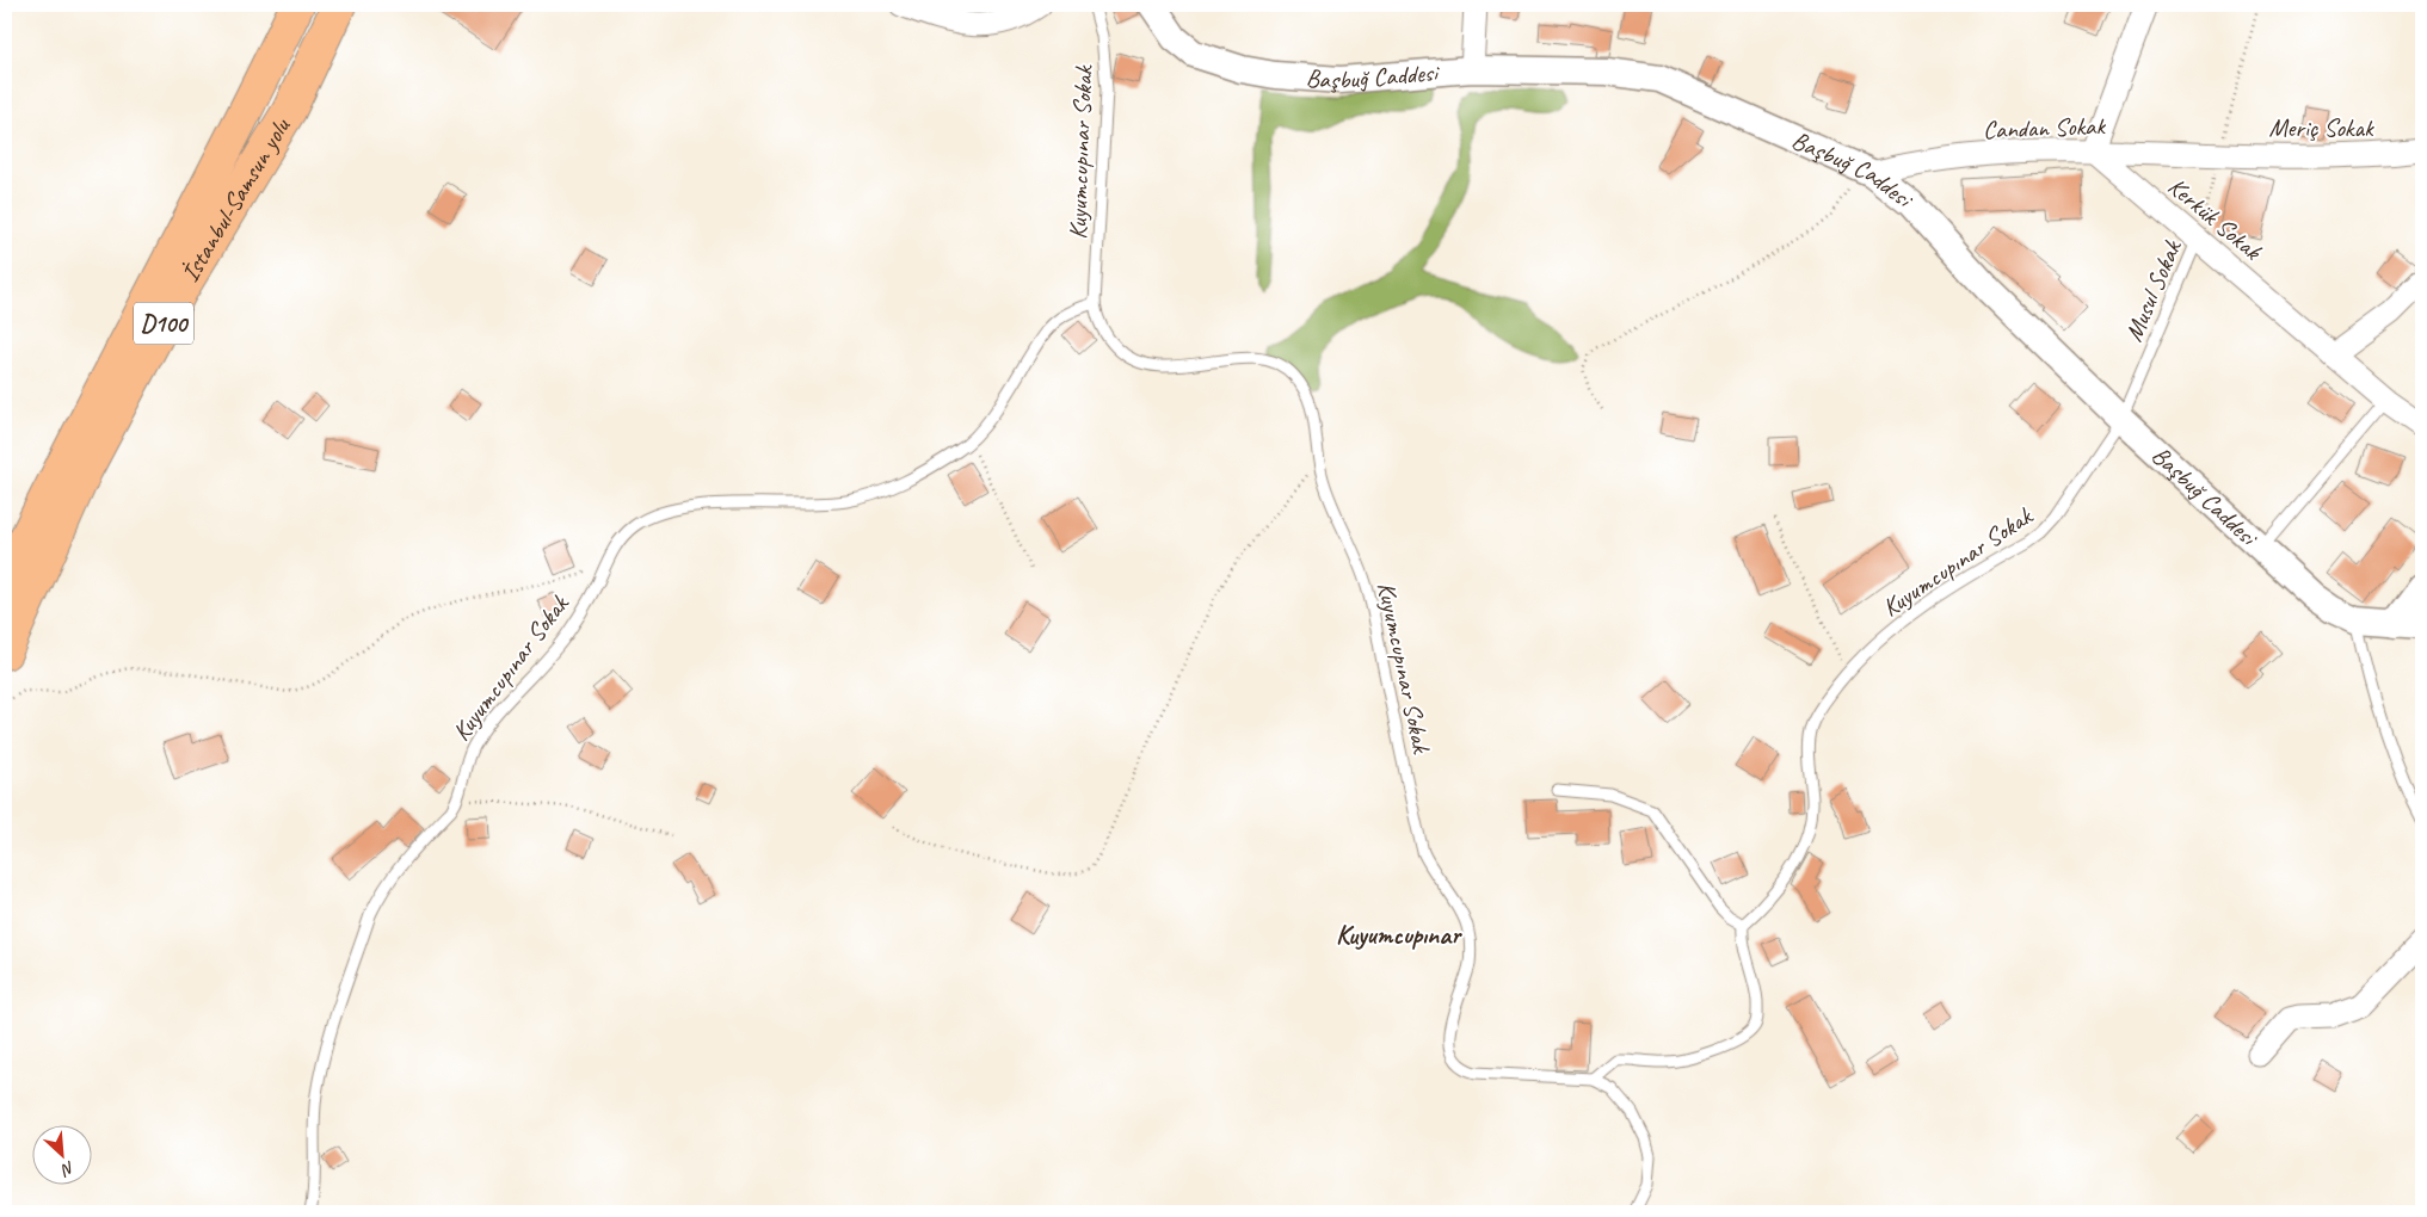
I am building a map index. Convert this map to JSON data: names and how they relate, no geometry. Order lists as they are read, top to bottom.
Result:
{
  "streets": {
    "highway": ["İstanbul-Samsun yolu", "D100"],
    "street": [
      "Başbuğ Caddesi",
      "Candan Sokak",
      "Meriç Sokak",
      "Kerkük Sokak"
    ],
    "lane": ["Kuyumcupınar Sokak", "Musul Sokak"]
  },
  "crossings": [
    ["Başbuğ Caddesi", "Candan Sokak"],
    ["Başbuğ Caddesi", "Kuyumcupınar Sokak"],
    ["Başbuğ Caddesi", "Musul Sokak"],
    ["Candan Sokak", "Meriç Sokak"],
    ["Candan Sokak", "Kerkük Sokak"],
    ["Candan Sokak", "Musul Sokak"],
    ["Meriç Sokak", "Musul Sokak"],
    ["Kuyumcupınar Sokak", "Musul Sokak"],
    ["Kerkük Sokak", "Musul Sokak"]
  ],
  "districts": ["Kuyumcupınar"],
  "north": "bottom right"
}
